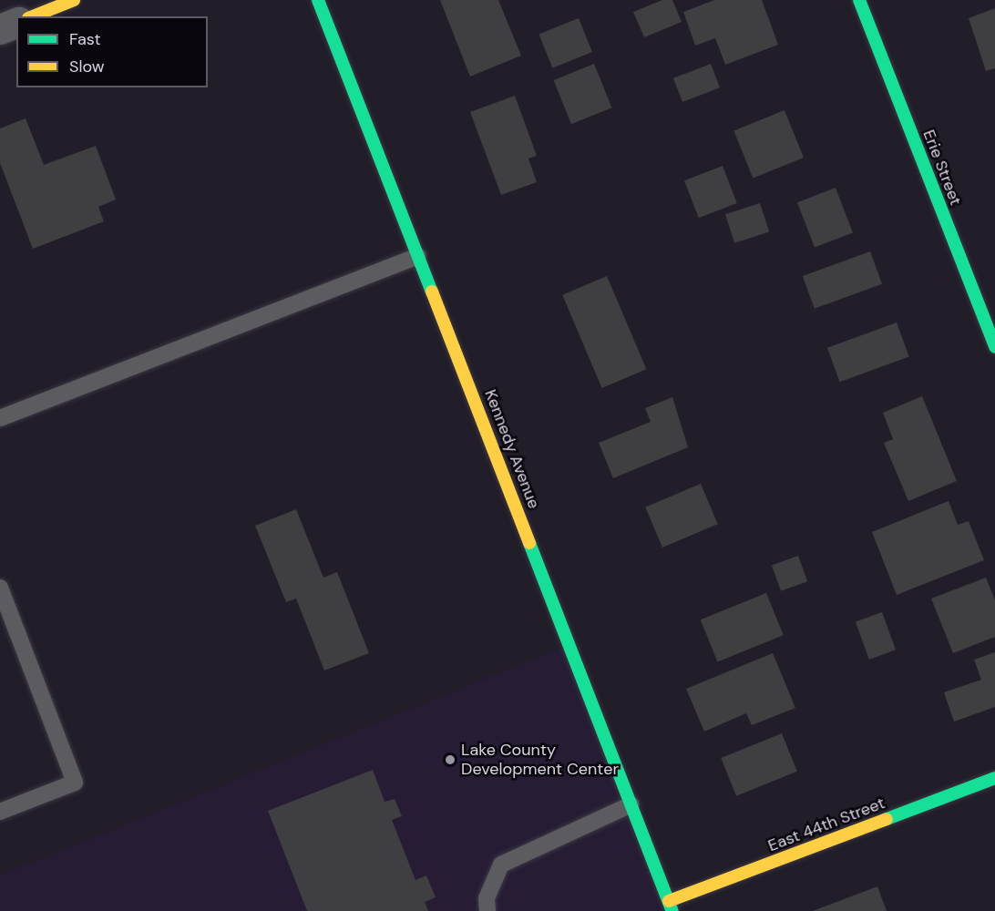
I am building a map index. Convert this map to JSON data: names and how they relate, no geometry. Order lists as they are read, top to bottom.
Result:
{
  "streets": {
    "street": ["Erie Street", "Kennedy Avenue", "East 44th Street"]
  },
  "crossings": [
    ["Kennedy Avenue", "East 44th Street"]
  ],
  "places": ["Lake County Development Center"],
  "legend": ["Fast", "Slow"]
}
